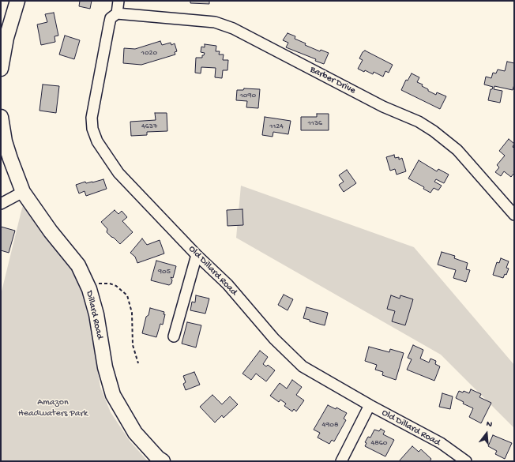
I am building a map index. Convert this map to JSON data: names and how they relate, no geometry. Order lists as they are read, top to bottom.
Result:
{
  "streets": {
    "street": ["Barber Drive", "Old Dillard Road", "Dillard Road"]
  },
  "crossings": [
    ["Barber Drive", "Old Dillard Road"]
  ],
  "parks": ["Amazon Headwaters Park"],
  "house_numbers": [
    "1020",
    "1090",
    "1136",
    "4637",
    "1124",
    "905",
    "4908",
    "4860"
  ],
  "north": "top"
}
